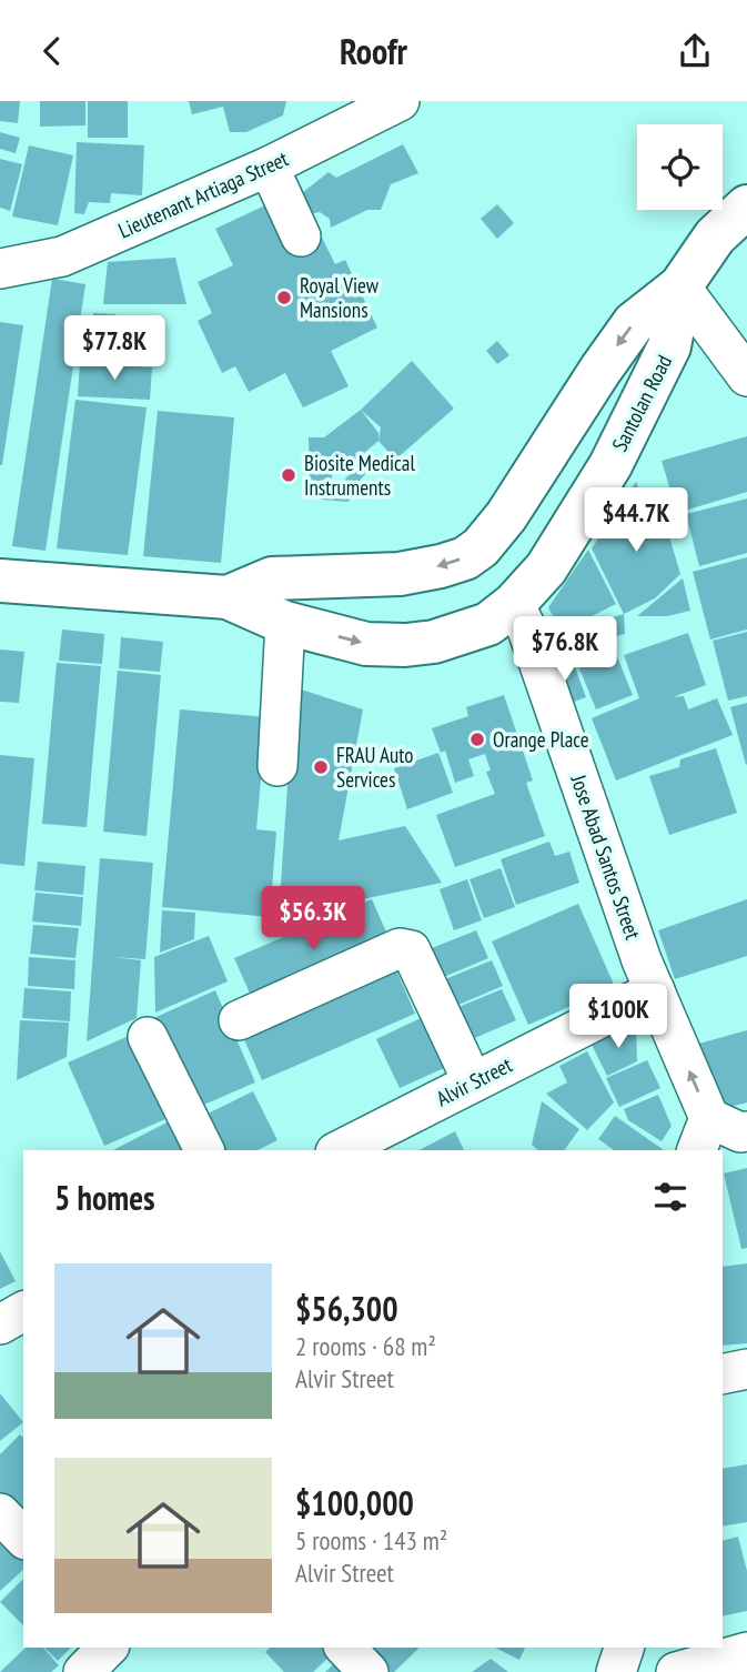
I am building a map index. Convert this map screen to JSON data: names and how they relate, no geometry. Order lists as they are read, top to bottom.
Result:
{
  "streets": {
    "main road": ["Santolan Road"],
    "street": ["Lieutenant Artiaga Street", "Jose Abad Santos Street", "Alvir Street"]
  },
  "crossings": [
    ["Santolan Road", "Jose Abad Santos Street"],
    ["Jose Abad Santos Street", "Alvir Street"]
  ],
  "places": [
    "Royal View Mansions",
    "Biosite Medical Instruments",
    "Orange Place",
    "FRAU Auto Services"
  ],
  "page": {
    "header": "Roofr",
    "price": [
      "$77.8K",
      "$44.7K",
      "$76.8K",
      "$56.3K",
      "$100K"
    ],
    "heading": "5 homes",
    "list": [
      {
        "name": "$56,300",
        "note": "2 rooms · 68 m² · Alvir Street"
      },
      {
        "name": "$100,000",
        "note": "5 rooms · 143 m² · Alvir Street"
      }
    ]
  }
}
